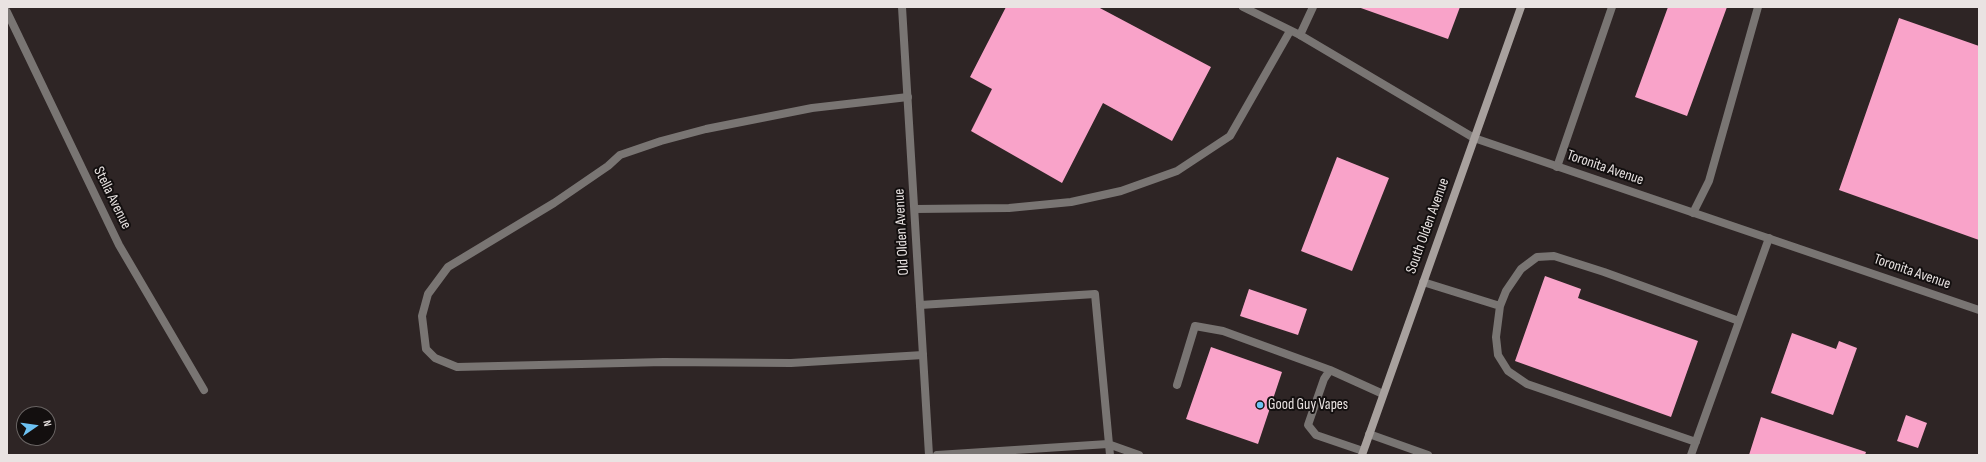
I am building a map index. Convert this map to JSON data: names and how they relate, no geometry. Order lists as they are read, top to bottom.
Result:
{
  "streets": {
    "main road": ["South Olden Avenue"],
    "street": ["Toronita Avenue", "Stella Avenue", "Old Olden Avenue"]
  },
  "crossings": [
    ["Toronita Avenue", "South Olden Avenue"]
  ],
  "places": ["Good Guy Vapes"],
  "north": "right"
}
